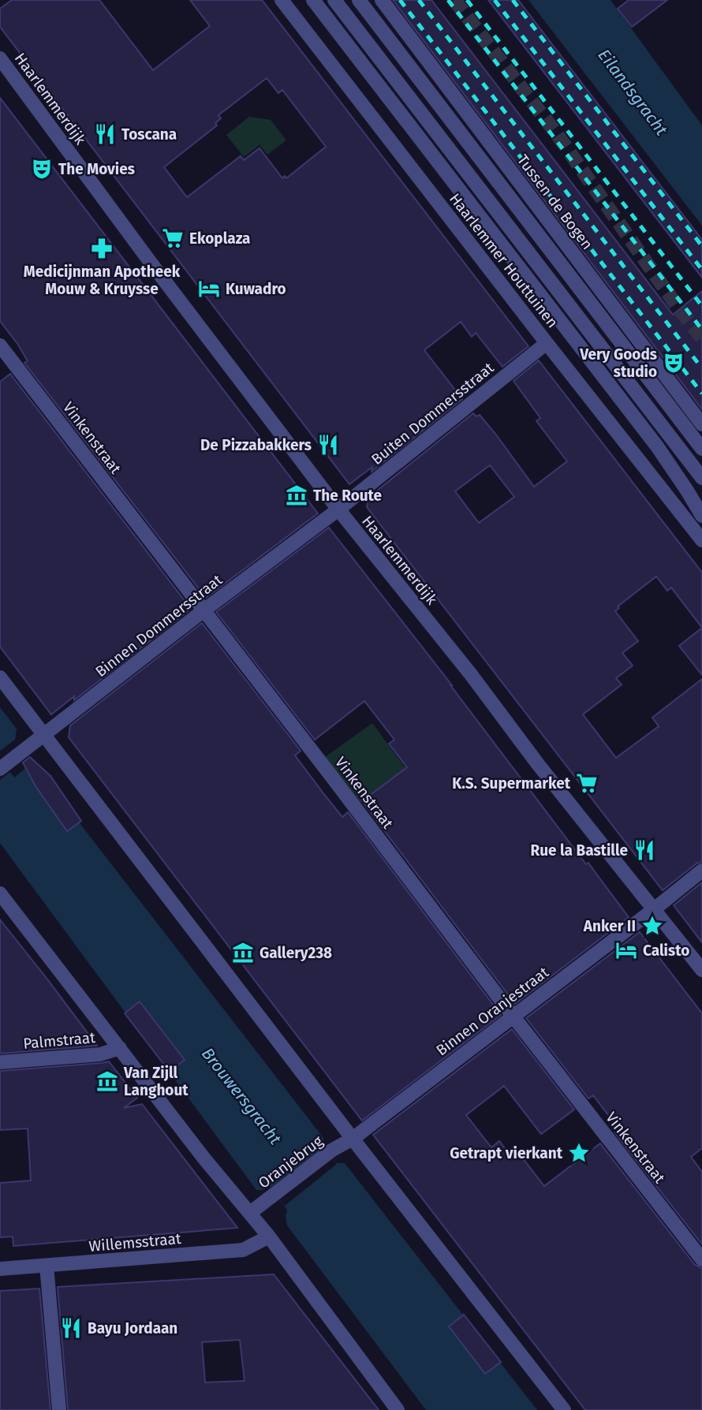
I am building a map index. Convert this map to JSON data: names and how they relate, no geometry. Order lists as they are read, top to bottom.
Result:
{
  "streets": {
    "street": [
      "Haarlemmerdijk",
      "Tussen de Bogen",
      "Haarlemmer Houttuinen",
      "Buiten Dommersstraat",
      "Vinkenstraat",
      "Binnen Dommersstraat",
      "Binnen Oranjestraat",
      "Palmstraat",
      "Oranjebrug",
      "Willemsstraat"
    ]
  },
  "crossings": [
    ["Haarlemmerdijk", "Buiten Dommersstraat"],
    ["Haarlemmerdijk", "Binnen Dommersstraat"],
    ["Haarlemmerdijk", "Binnen Oranjestraat"],
    ["Haarlemmer Houttuinen", "Buiten Dommersstraat"],
    ["Buiten Dommersstraat", "Binnen Dommersstraat"],
    ["Vinkenstraat", "Binnen Dommersstraat"],
    ["Vinkenstraat", "Binnen Oranjestraat"],
    ["Binnen Oranjestraat", "Oranjebrug"]
  ],
  "water": ["Eilandsgracht", "Brouwersgracht"],
  "places": {
    "restaurant": [
      "Toscana",
      "De Pizzabakkers",
      "Rue la Bastille",
      "Bayu Jordaan"
    ],
    "theatre": ["The Movies", "Very Goods studio"],
    "supermarket": ["Ekoplaza", "K.S. Supermarket"],
    "pharmacy": ["Medicijnman Apotheek Mouw & Kruysse"],
    "hotel": ["Kuwadro", "Calisto"],
    "museum": ["The Route", "Gallery238", "Van Zijll Langhout"],
    "place": ["Anker II", "Getrapt vierkant"]
  }
}
